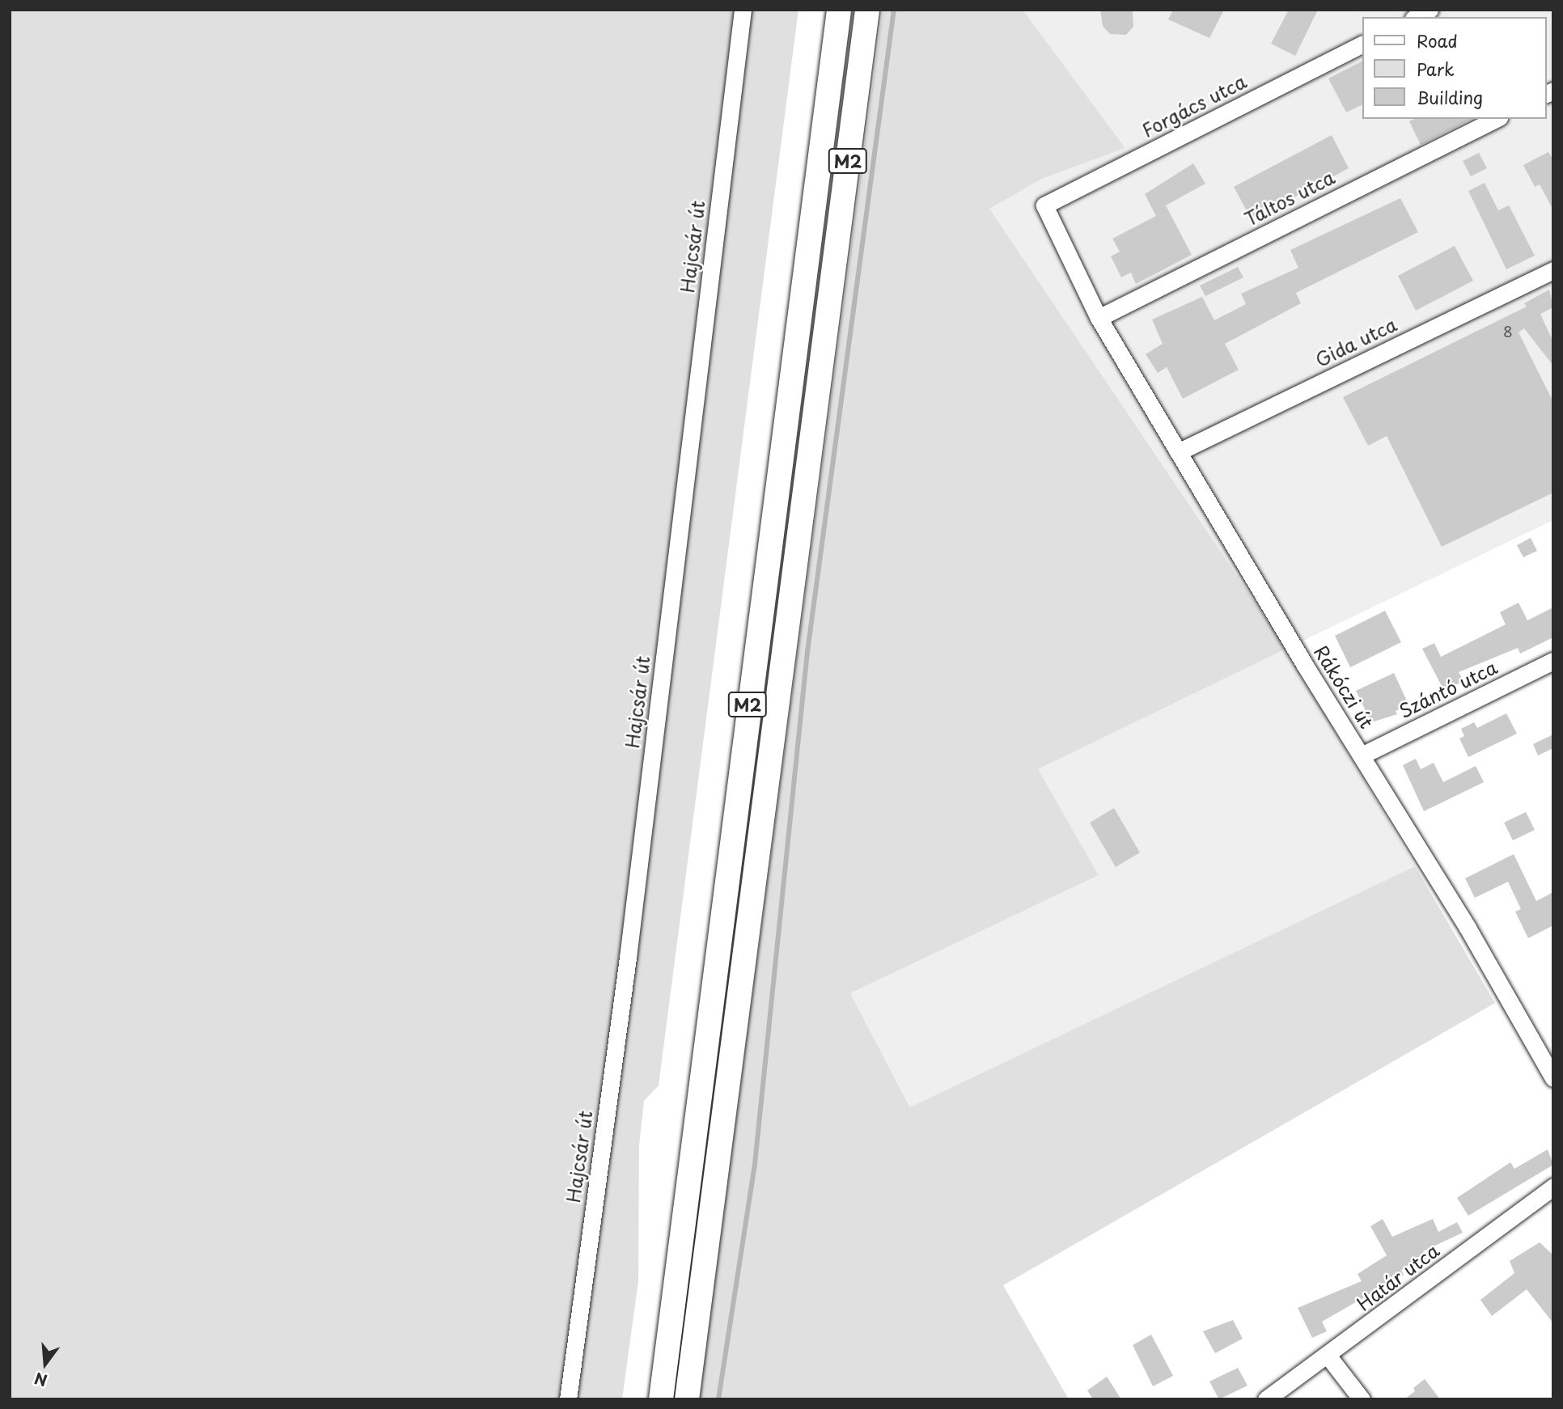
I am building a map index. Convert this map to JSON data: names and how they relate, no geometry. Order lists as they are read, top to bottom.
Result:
{
  "streets": {
    "highway": ["M2"],
    "street": [
      "Forgács utca",
      "Táltos utca",
      "Hajcsár út",
      "Gida utca",
      "Rákóczi út",
      "Szántó utca",
      "Határ utca"
    ]
  },
  "crossings": [
    ["Forgács utca", "Rákóczi út"],
    ["Táltos utca", "Rákóczi út"],
    ["Gida utca", "Rákóczi út"],
    ["Rákóczi út", "Szántó utca"]
  ],
  "house_numbers": ["8"],
  "legend": ["Road", "Park", "Building"],
  "north": "bottom"
}
